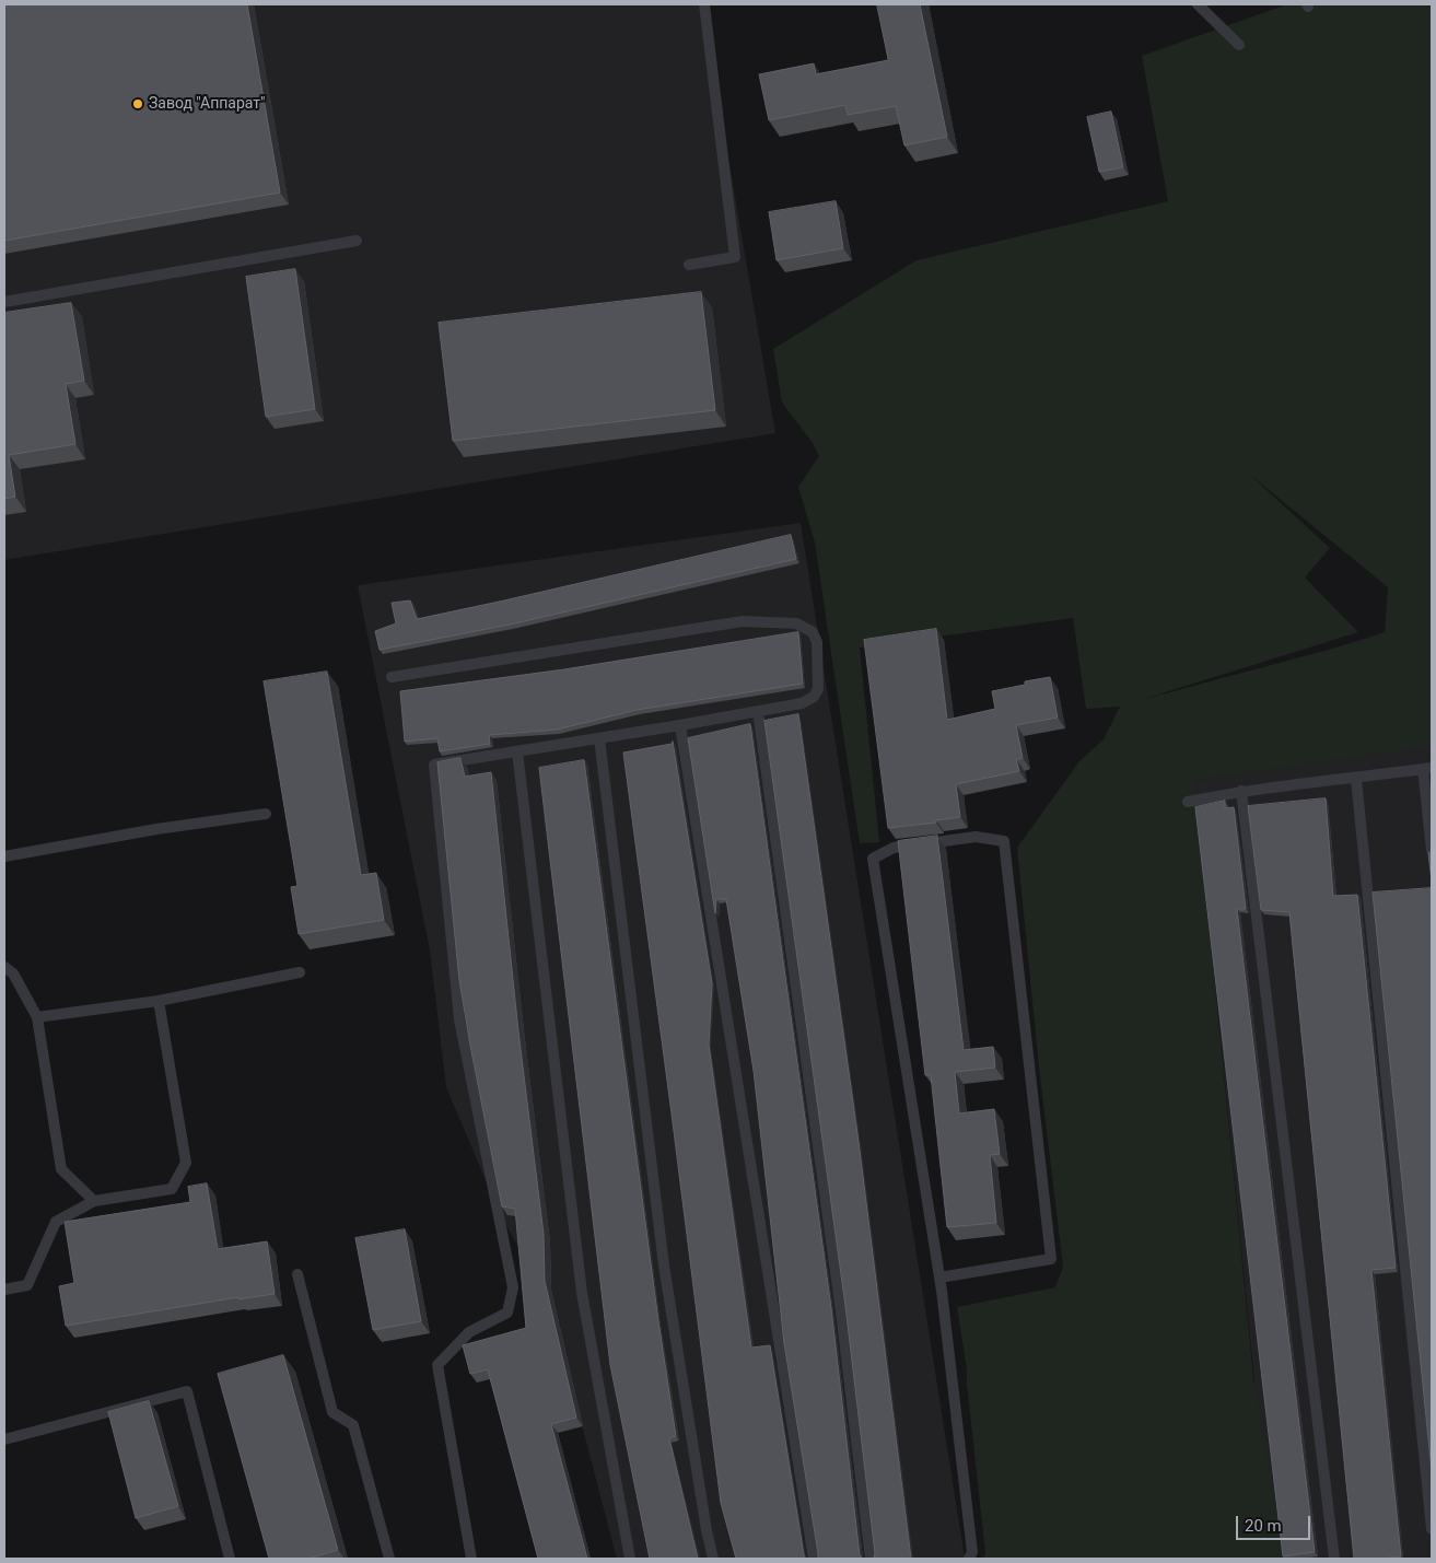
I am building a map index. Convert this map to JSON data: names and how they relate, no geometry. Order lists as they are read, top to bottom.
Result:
{
  "places": ["Завод \"Аппарат\""],
  "scale_bar": "20 m"
}
